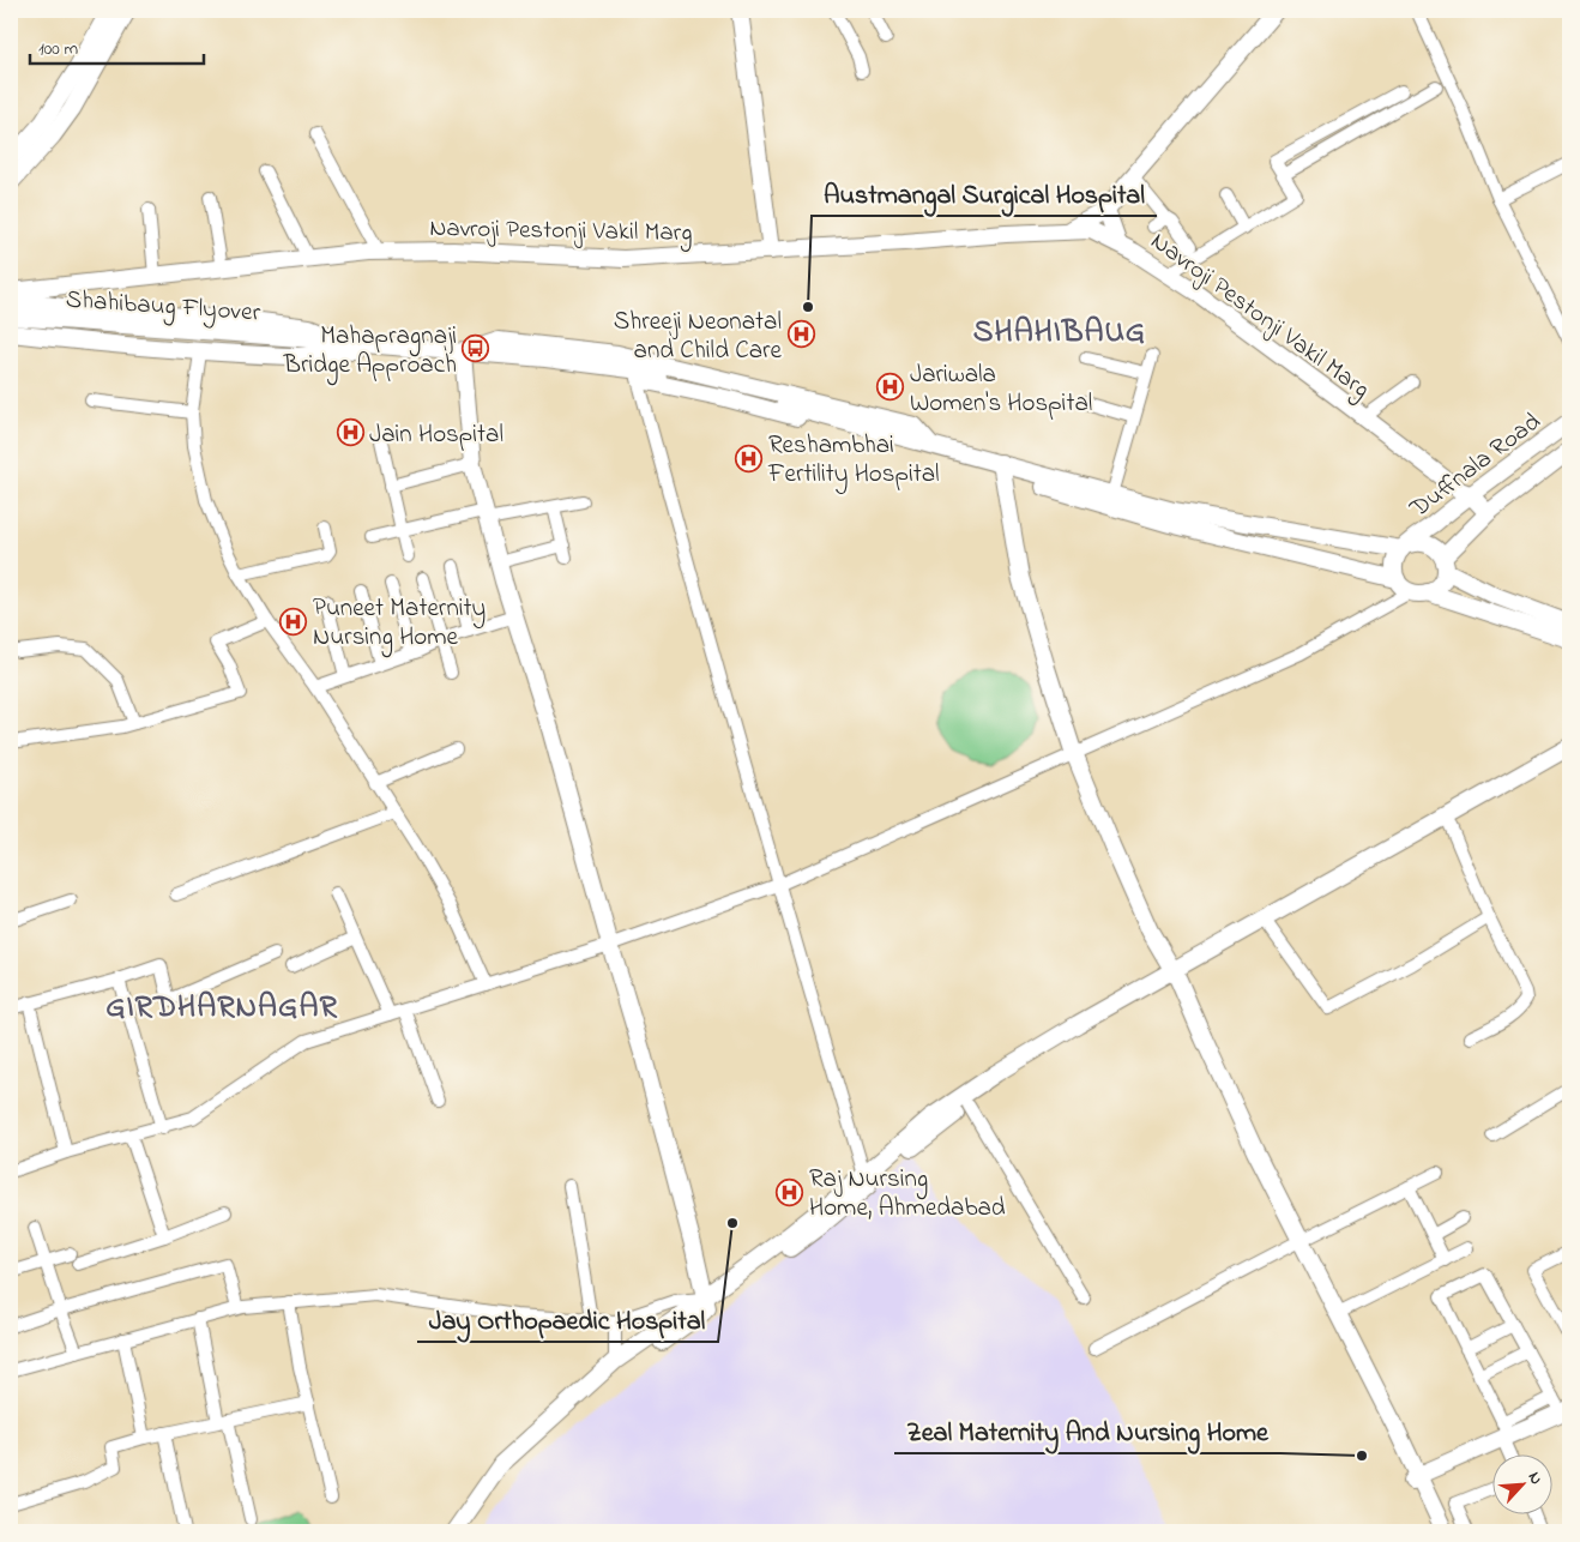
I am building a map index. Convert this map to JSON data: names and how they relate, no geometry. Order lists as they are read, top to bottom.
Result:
{
  "streets": {
    "main road": ["Navroji Pestonji Vakil Marg", "Shahibaug Flyover", "Duffnala Road"]
  },
  "crossings": [
    ["Navroji Pestonji Vakil Marg", "Duffnala Road"]
  ],
  "districts": ["SHAHIBAUG", "GIRDHARNAGAR"],
  "places": {
    "other": ["Austmangal Surgical Hospital", "Jay Orthopaedic Hospital", "Zeal Maternity And Nursing Home"],
    "hospital": [
      "Shreeji Neonatal and Child Care",
      "Jariwala Women's Hospital",
      "Jain Hospital",
      "Reshambhai Fertility Hospital",
      "Puneet Maternity Nursing Home",
      "Raj Nursing Home, Ahmedabad"
    ],
    "bus stop": ["Mahapragnaji Bridge Approach"]
  },
  "scale_bar": "100 m",
  "north": "top right"
}
